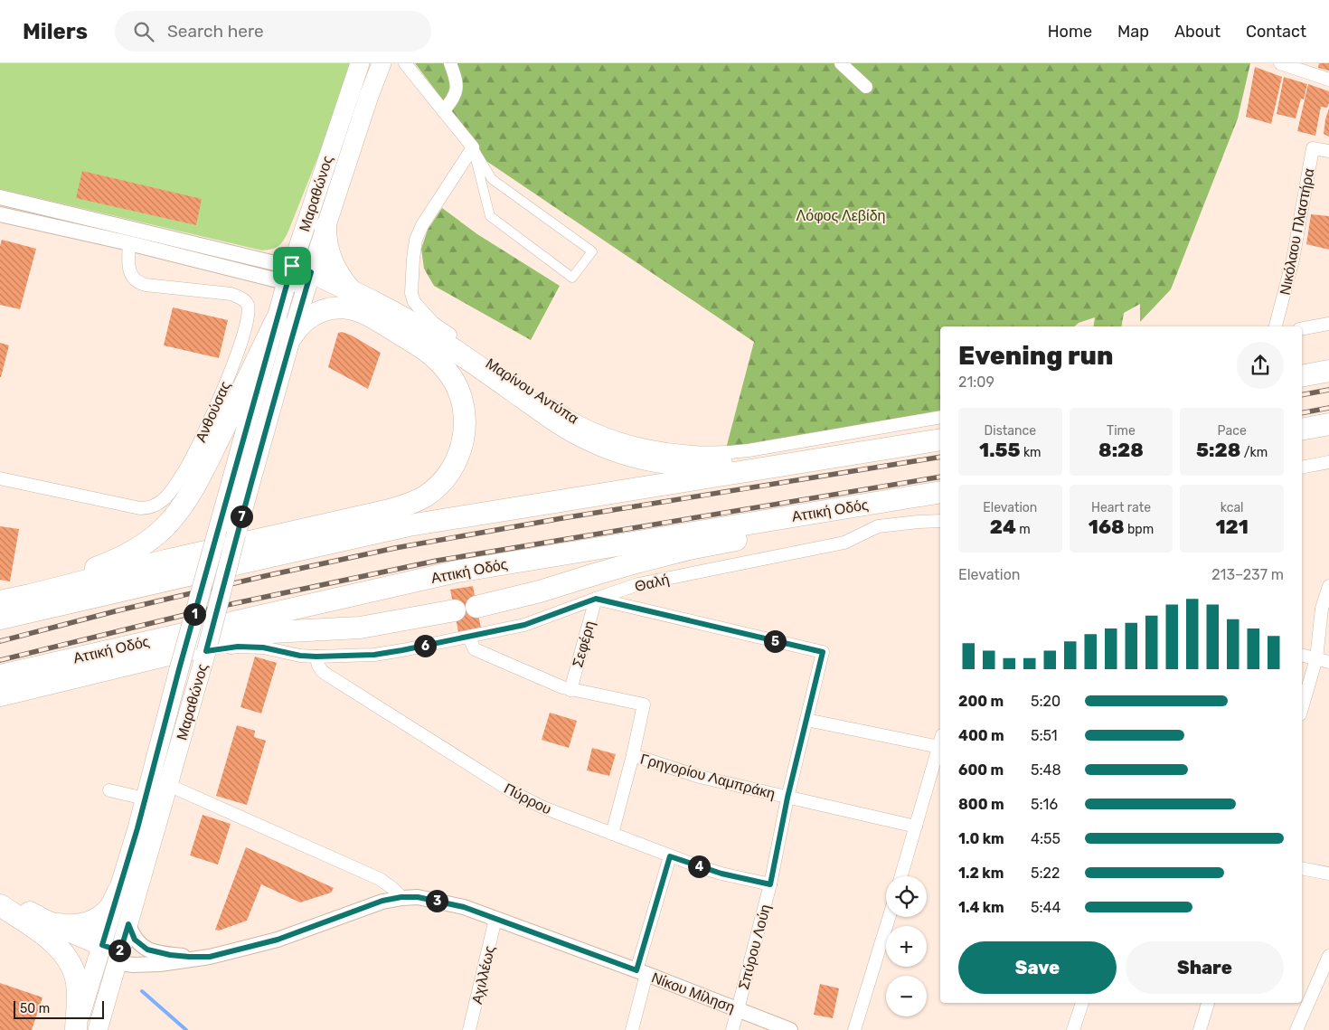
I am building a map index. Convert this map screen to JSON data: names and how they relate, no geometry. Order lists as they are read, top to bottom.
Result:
{
  "streets": {
    "highway": ["Αττική Οδός"],
    "main road": ["Μαραθώνος"],
    "street": [
      "Νικόλαου Πλαστήρα",
      "Μαρίνου Αντύπα",
      "Ανθούσας",
      "Θαλή",
      "Σεφέρη",
      "Γρηγορίου Λαμπράκη",
      "Πύρρου",
      "Σπύρου Λούη",
      "Αχιλλέως",
      "Νίκου Μίληση"
    ]
  },
  "crossings": [
    ["Μαραθώνος", "Θαλή"],
    ["Μαραθώνος", "Νίκου Μίληση"],
    ["Θαλή", "Σεφέρη"],
    ["Θαλή", "Πύρρου"],
    ["Θαλή", "Σπύρου Λούη"],
    ["Σεφέρη", "Σπύρου Λούη"],
    ["Γρηγορίου Λαμπράκη", "Σπύρου Λούη"],
    ["Πύρρου", "Σπύρου Λούη"],
    ["Σπύρου Λούη", "Νίκου Μίληση"],
    ["Αχιλλέως", "Νίκου Μίληση"]
  ],
  "parks": ["Λόφος Λεβίδη"],
  "scale_bar": "50 m",
  "page": {
    "header": "Milers",
    "search": "Search here",
    "nav": [
      "Home",
      "Map",
      "About",
      "Contact"
    ],
    "heading": ["Evening run", "21:09"],
    "stats": [
      ["Distance", "1.55 km"],
      ["Time", "8:28"],
      ["Pace", "5:28 /km"],
      ["Elevation", "24 m"],
      ["Heart rate", "168 bpm"],
      ["kcal", "121"]
    ],
    "pins": [
      "7",
      "1",
      "5",
      "6",
      "4",
      "3",
      "2"
    ],
    "chart": ["Elevation", "213–237 m"],
    "list": [
      {
        "name": "200 m",
        "note": "5:20"
      },
      {
        "name": "400 m",
        "note": "5:51"
      },
      {
        "name": "600 m",
        "note": "5:48"
      },
      {
        "name": "800 m",
        "note": "5:16"
      },
      {
        "name": "1.0 km",
        "note": "4:55"
      },
      {
        "name": "1.2 km",
        "note": "5:22"
      },
      {
        "name": "1.4 km",
        "note": "5:44"
      }
    ],
    "map_buttons": ["+", "−"],
    "buttons": ["Save", "Share"],
    "scale": "50 m"
  }
}
